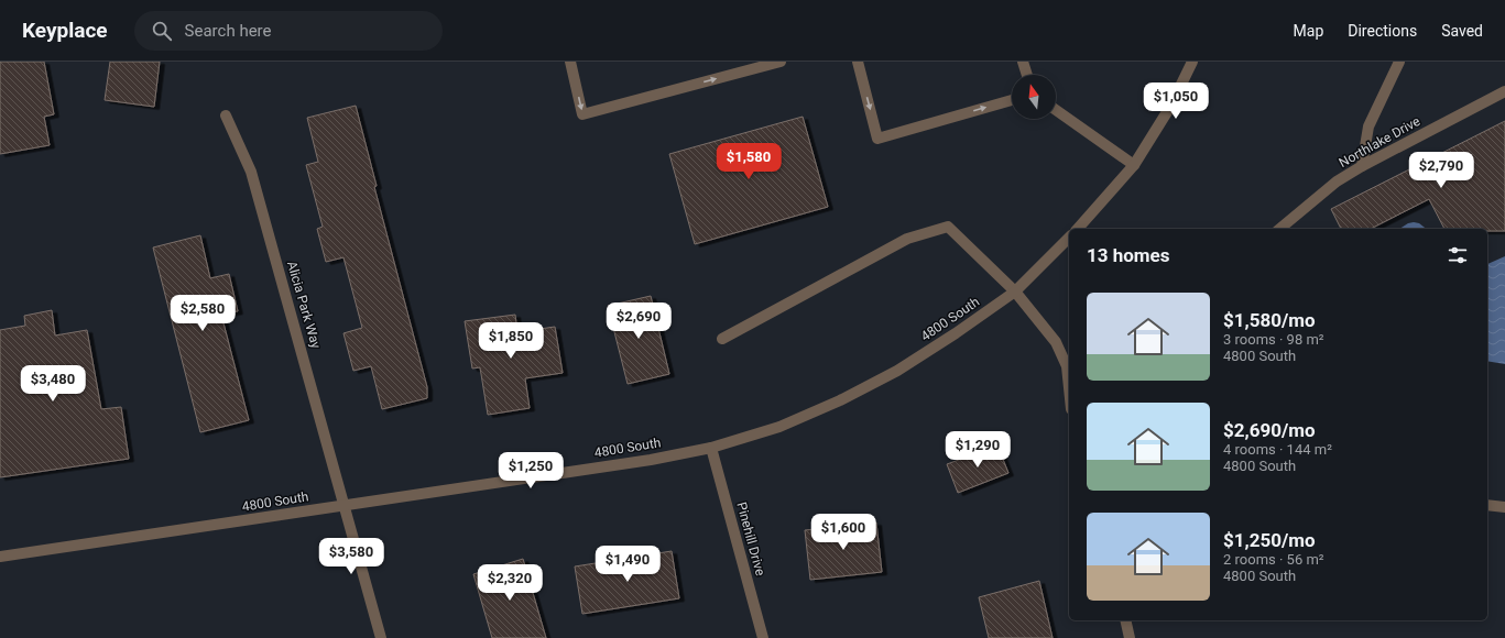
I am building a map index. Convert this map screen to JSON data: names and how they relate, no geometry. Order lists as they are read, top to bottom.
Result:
{
  "streets": {
    "street": [
      "Northlake Drive",
      "Alicia Park Way",
      "4800 South",
      "Pinehill Drive"
    ]
  },
  "crossings": [
    ["Alicia Park Way", "4800 South"],
    ["4800 South", "Pinehill Drive"]
  ],
  "north": "top",
  "page": {
    "header": "Keyplace",
    "search": "Search here",
    "nav": ["Map", "Directions", "Saved"],
    "price": [
      "$1,050",
      "$1,580",
      "$2,790",
      "$2,580",
      "$2,690",
      "$1,850",
      "$3,480",
      "$1,290",
      "$1,250",
      "$1,600",
      "$3,580",
      "$1,490",
      "$2,320"
    ],
    "heading": "13 homes",
    "list": [
      {
        "name": "$1,580/mo",
        "note": "3 rooms · 98 m² · 4800 South"
      },
      {
        "name": "$2,690/mo",
        "note": "4 rooms · 144 m² · 4800 South"
      },
      {
        "name": "$1,250/mo",
        "note": "2 rooms · 56 m² · 4800 South"
      }
    ]
  }
}
